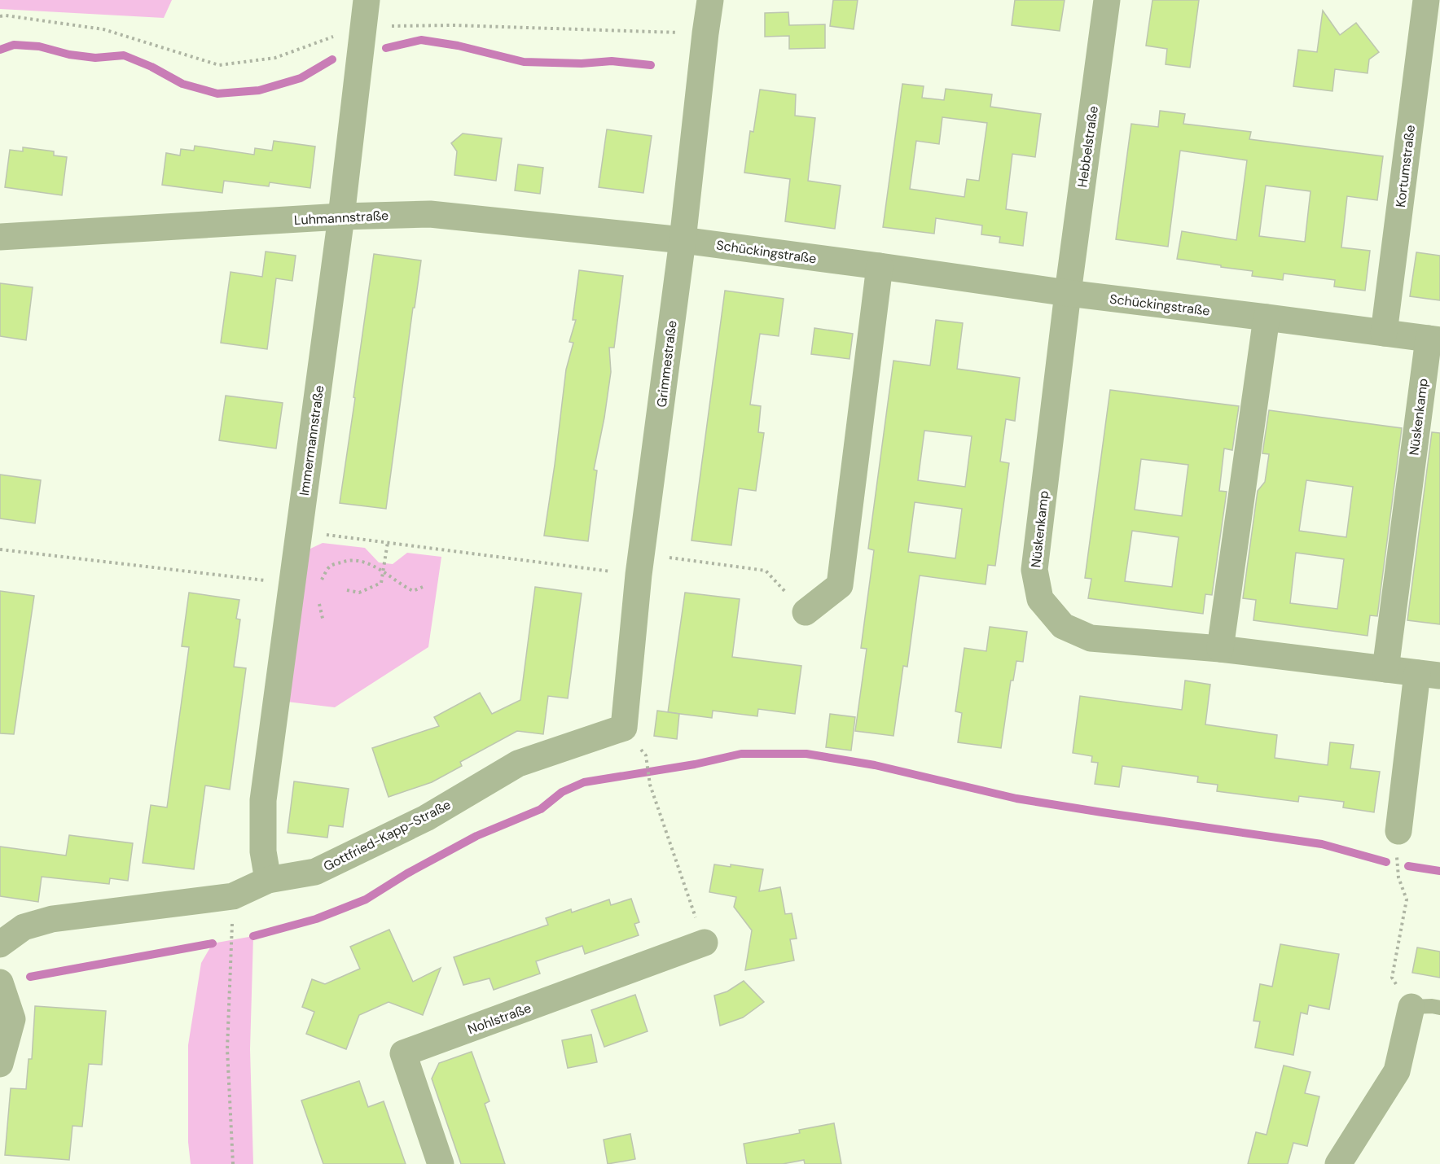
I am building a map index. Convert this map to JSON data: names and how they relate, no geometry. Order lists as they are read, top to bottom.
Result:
{
  "streets": {
    "street": [
      "Hebbelstraße",
      "Kortumstraße",
      "Luhmannstraße",
      "Schückingstraße",
      "Grimmestraße",
      "Nüskenkamp",
      "Immermannstraße",
      "Gottfried-Kapp-Straße",
      "Nohlstraße"
    ]
  },
  "crossings": [
    ["Hebbelstraße", "Schückingstraße"],
    ["Hebbelstraße", "Nüskenkamp"],
    ["Kortumstraße", "Schückingstraße"],
    ["Luhmannstraße", "Schückingstraße"],
    ["Luhmannstraße", "Grimmestraße"],
    ["Luhmannstraße", "Immermannstraße"],
    ["Schückingstraße", "Grimmestraße"],
    ["Schückingstraße", "Nüskenkamp"],
    ["Grimmestraße", "Gottfried-Kapp-Straße"],
    ["Immermannstraße", "Gottfried-Kapp-Straße"]
  ]
}
